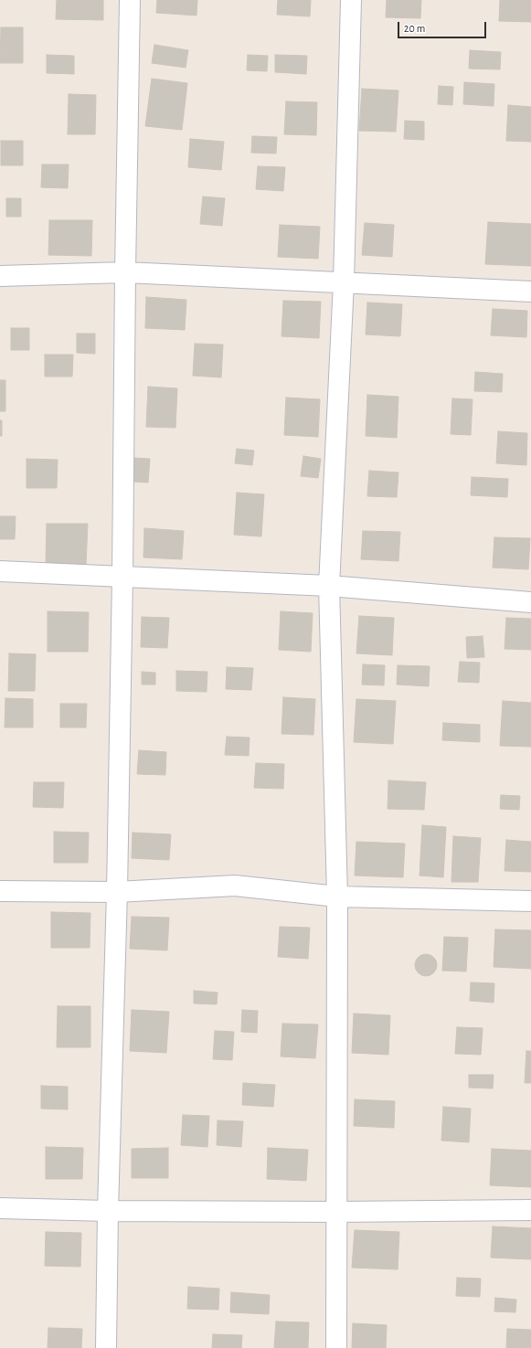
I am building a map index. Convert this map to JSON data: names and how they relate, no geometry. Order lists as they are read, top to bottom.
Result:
{
  "scale_bar": "20 m"
}
